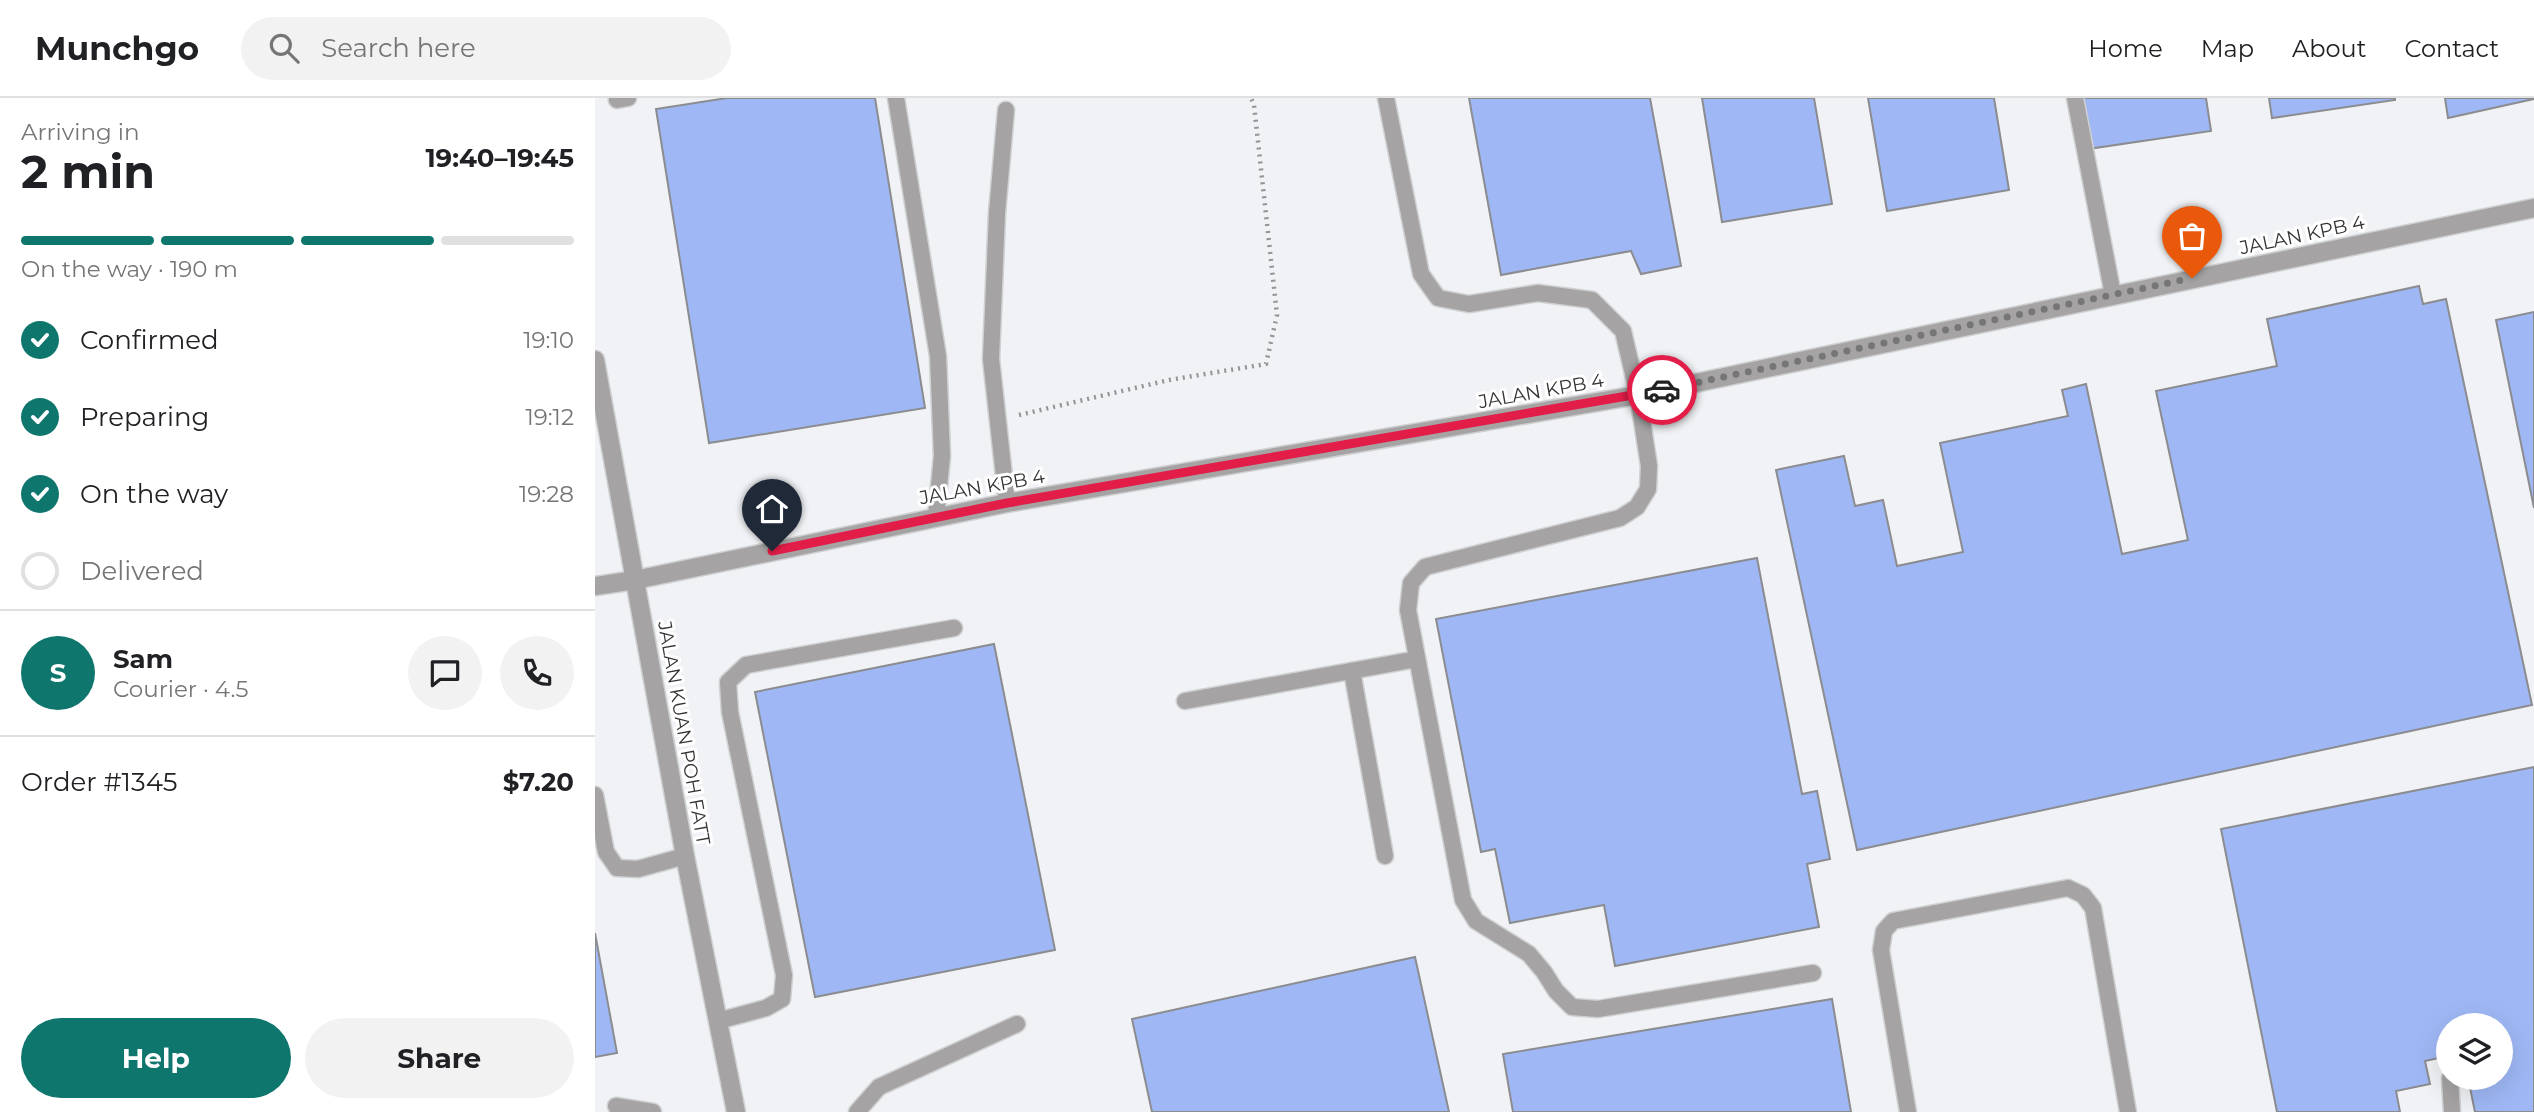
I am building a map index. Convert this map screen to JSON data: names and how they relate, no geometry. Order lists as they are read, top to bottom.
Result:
{
  "streets": {
    "street": ["JALAN KPB 4", "JALAN KUAN POH FATT"]
  },
  "crossings": [
    ["JALAN KPB 4", "JALAN KUAN POH FATT"]
  ],
  "page": {
    "header": "Munchgo",
    "search": "Search here",
    "nav": [
      "Home",
      "Map",
      "About",
      "Contact"
    ],
    "heading": ["2 min", "Arriving in", "19:40–19:45"],
    "panel": [
      "Sam",
      "Courier · 4.5",
      "Order #1345",
      "$7.20"
    ],
    "bar": "On the way · 190 m",
    "list": [
      ["Confirmed", "19:10"],
      ["Preparing", "19:12"],
      ["On the way", "19:28"],
      "Delivered"
    ],
    "round": "S",
    "buttons": ["Help", "Share"]
  }
}
